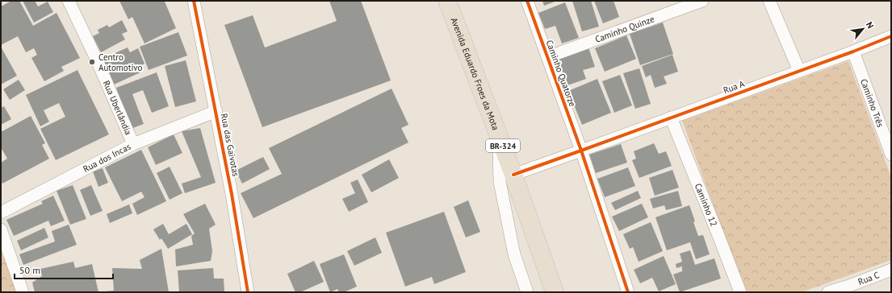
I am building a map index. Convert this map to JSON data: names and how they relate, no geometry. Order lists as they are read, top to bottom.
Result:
{
  "streets": {
    "highway": ["Avenida Eduardo Froes da Mota", "BR-324"],
    "street": [
      "Caminho Quinze",
      "Caminho Quatorze",
      "Rua A",
      "Caminho Três",
      "Rua Uberlândia",
      "Rua das Gaivotas",
      "Rua dos Incas",
      "Caminho 12",
      "Rua C"
    ]
  },
  "crossings": [
    ["Caminho Quinze", "Caminho Quatorze"],
    ["Avenida Eduardo Froes da Mota", "Rua A"],
    ["Caminho Quatorze", "Rua A"],
    ["Rua A", "Caminho Três"],
    ["Rua A", "Caminho 12"],
    ["Rua Uberlândia", "Rua dos Incas"],
    ["Rua das Gaivotas", "Rua dos Incas"]
  ],
  "places": ["Centro Automotivo"],
  "scale_bar": "50 m",
  "north": "top right"
}
